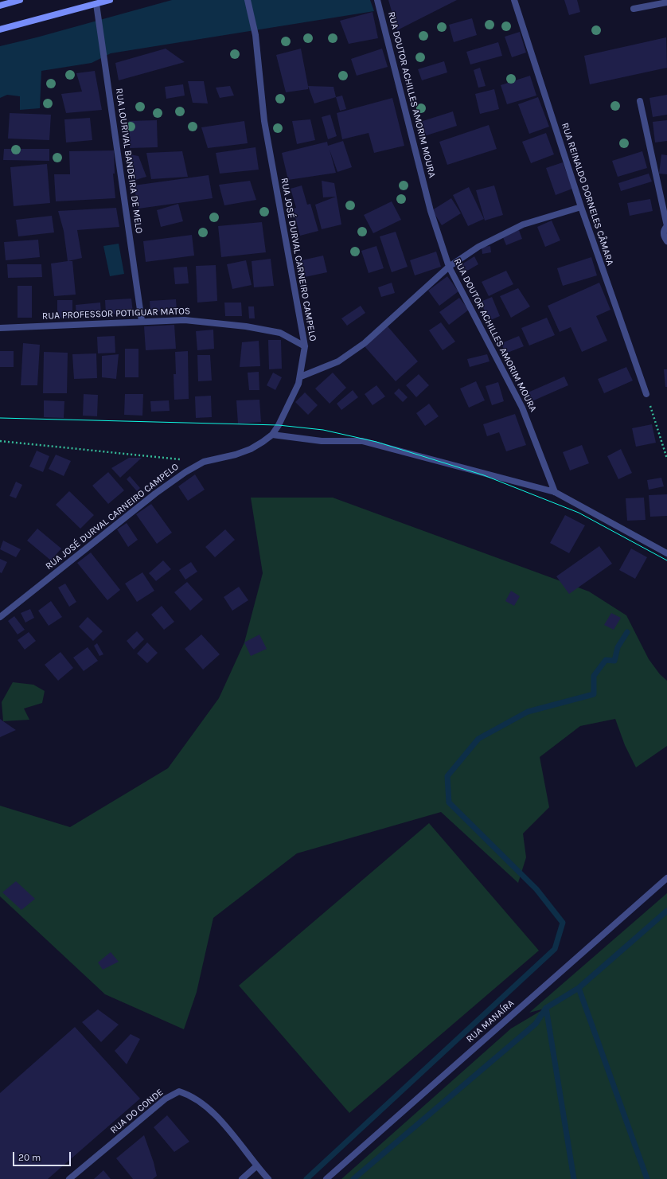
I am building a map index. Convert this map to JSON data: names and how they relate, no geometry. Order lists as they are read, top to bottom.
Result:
{
  "streets": {
    "street": [
      "RUA DOUTOR ACHILLES AMORIM MOURA",
      "RUA LOURIVAL BANDEIRA DE MELO",
      "RUA REINALDO DORNELES CÂMARA",
      "RUA JOSÉ DURVAL CARNEIRO CAMPELO",
      "RUA PROFESSOR POTIGUAR MATOS",
      "RUA MANAÍRA",
      "RUA DO CONDE"
    ]
  },
  "crossings": [
    ["RUA LOURIVAL BANDEIRA DE MELO", "RUA PROFESSOR POTIGUAR MATOS"],
    ["RUA JOSÉ DURVAL CARNEIRO CAMPELO", "RUA PROFESSOR POTIGUAR MATOS"]
  ],
  "scale_bar": "20 m"
}
